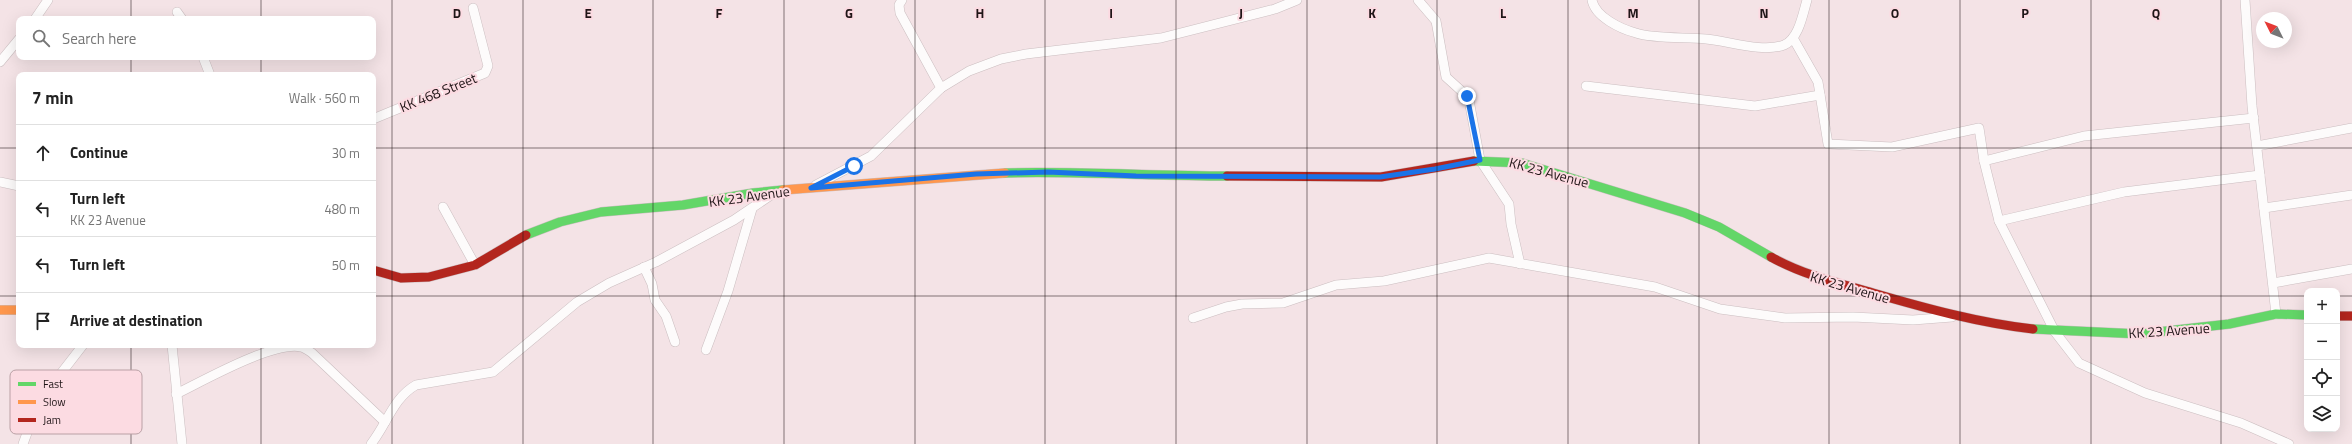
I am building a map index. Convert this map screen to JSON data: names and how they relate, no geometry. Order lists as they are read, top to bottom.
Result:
{
  "streets": {
    "main road": ["KK 23 Avenue"],
    "street": ["KK 468 Street"]
  },
  "legend": ["Fast", "Slow", "Jam"],
  "north": "top left",
  "page": {
    "search": "Search here",
    "heading": ["7 min", "Walk · 560 m"],
    "list": [
      ["Continue", "30 m"],
      ["Turn left", "KK 23 Avenue", "480 m"],
      ["Turn left", "50 m"],
      "Arrive at destination"
    ],
    "map_buttons": ["+", "−"]
  },
  "grid": {
    "columns": [
      "D",
      "E",
      "F",
      "G",
      "H",
      "I",
      "J",
      "K",
      "L",
      "M",
      "N",
      "O",
      "P",
      "Q"
    ]
  }
}
